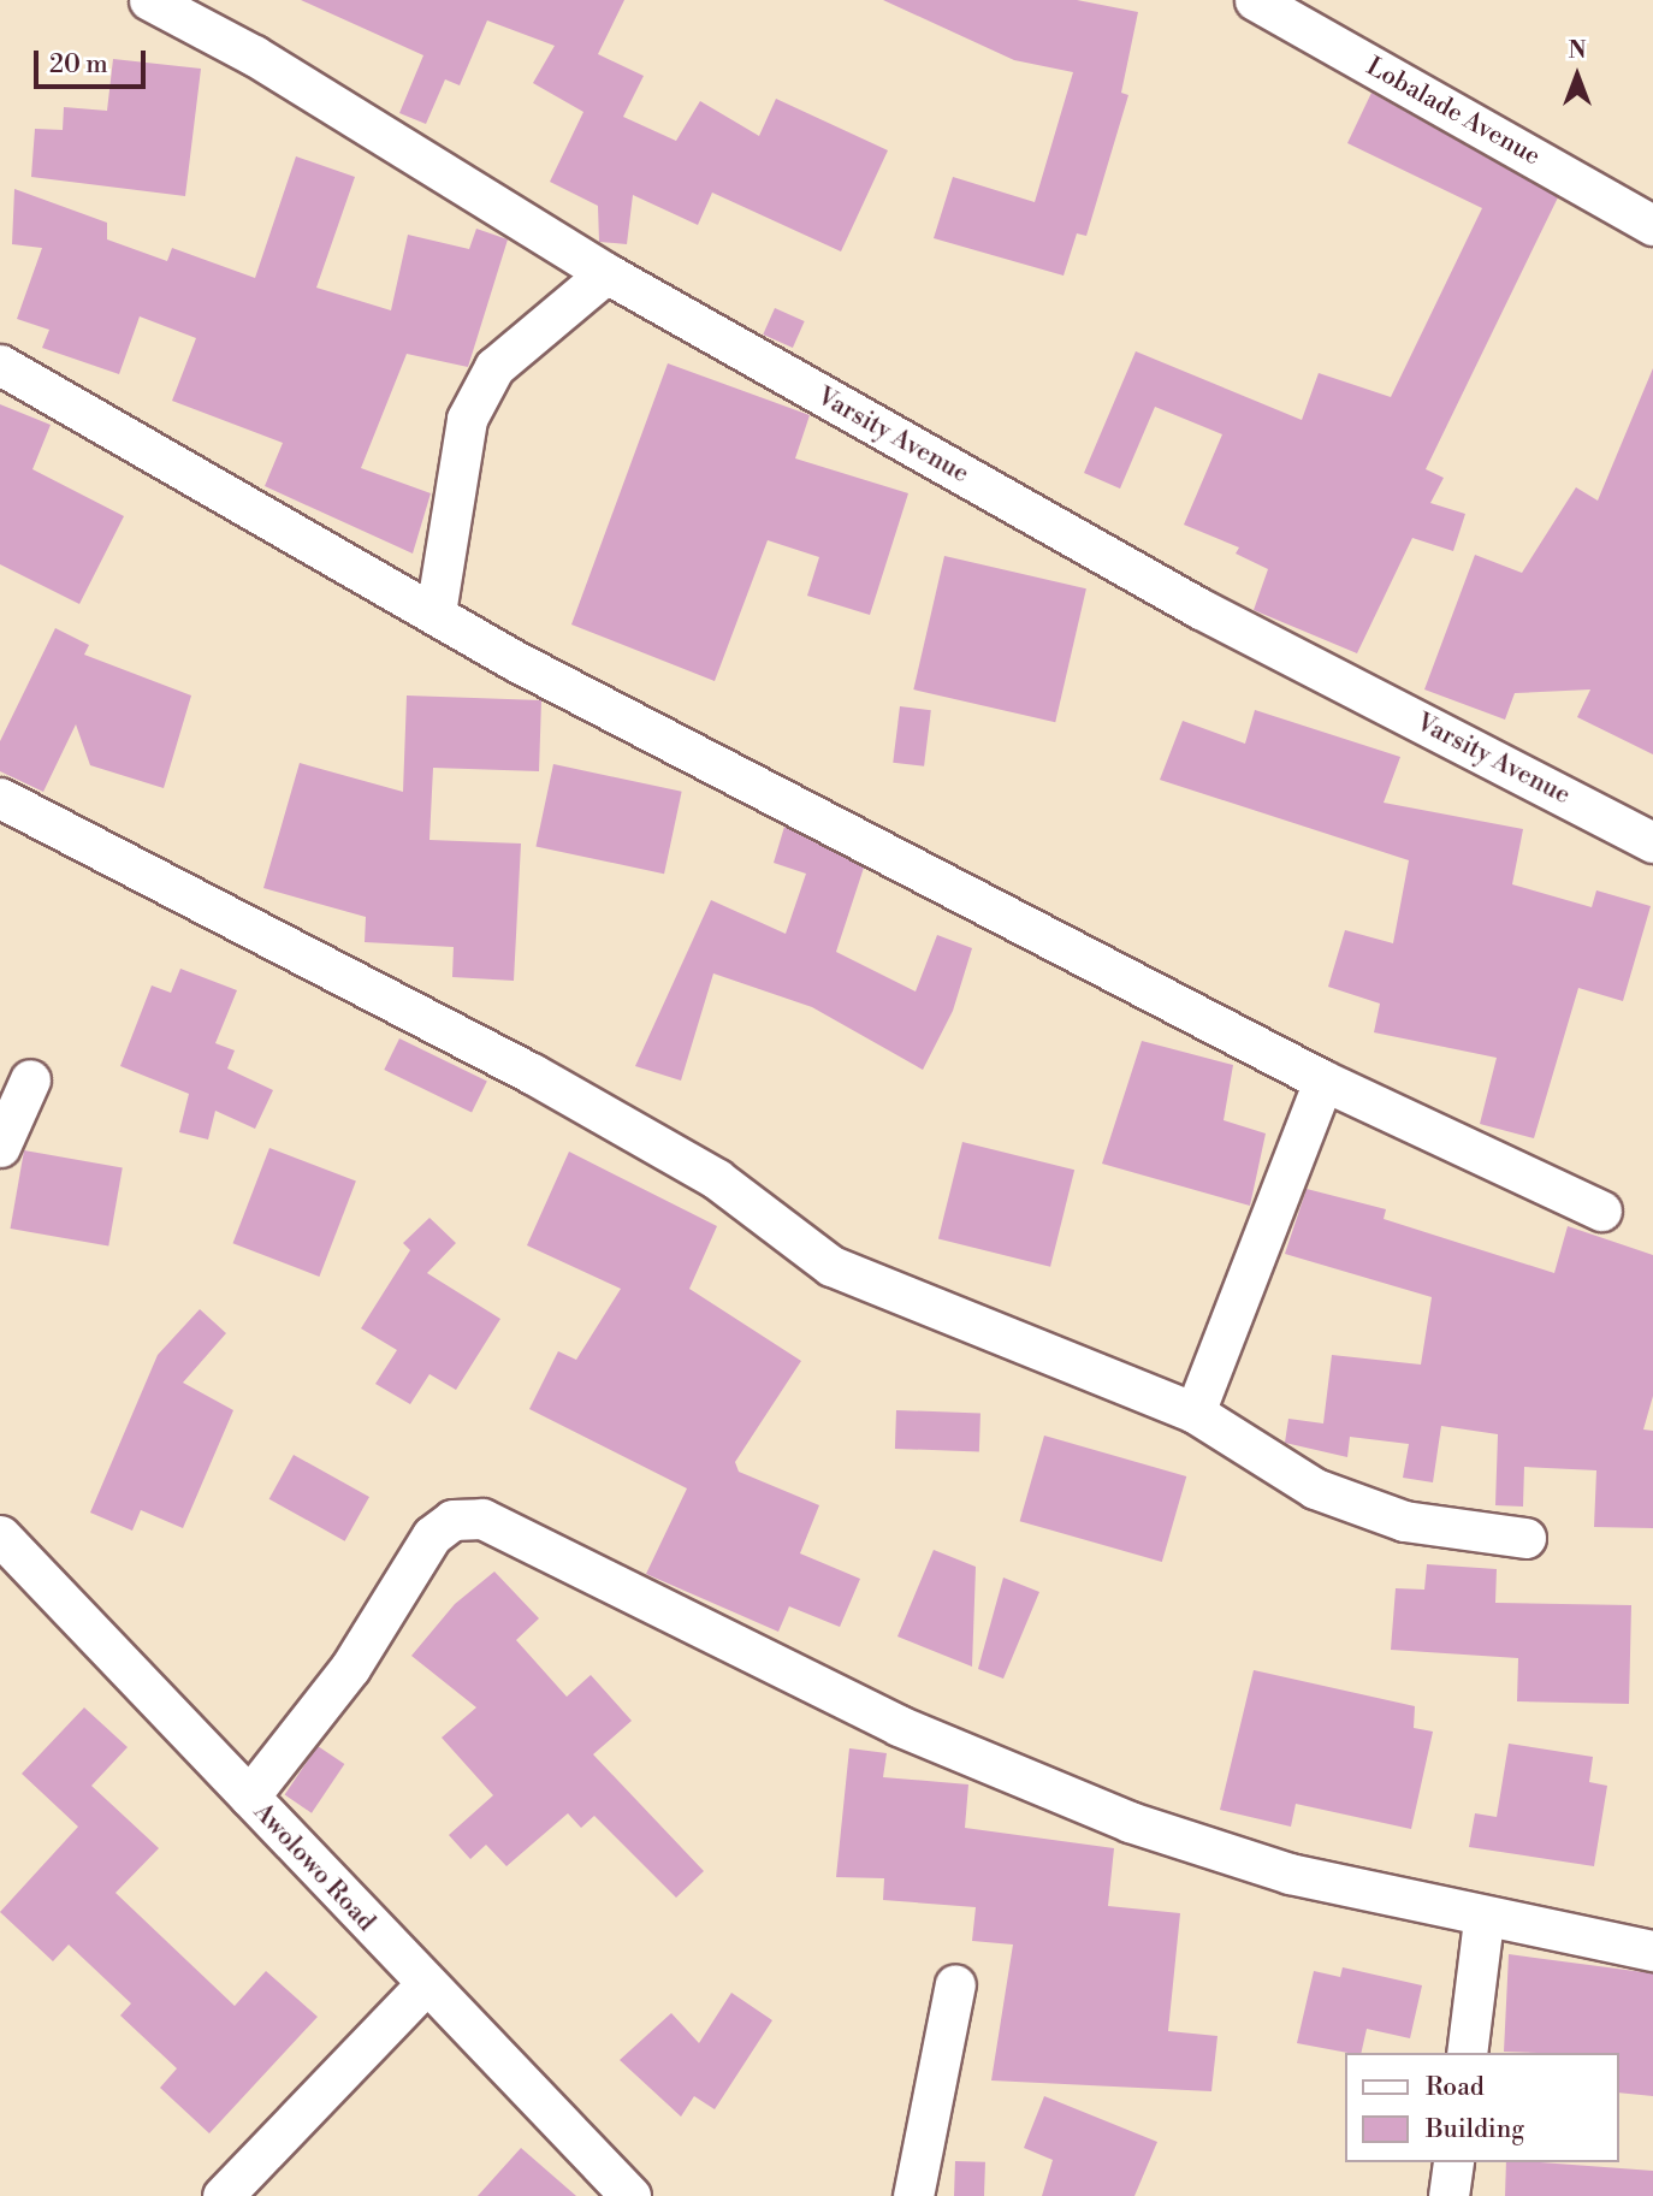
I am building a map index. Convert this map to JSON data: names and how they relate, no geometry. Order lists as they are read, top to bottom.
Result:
{
  "streets": {
    "street": ["Lobalade Avenue", "Varsity Avenue", "Awolowo Road"]
  },
  "legend": ["Road", "Building"],
  "scale_bar": "20 m",
  "north": "top"
}
